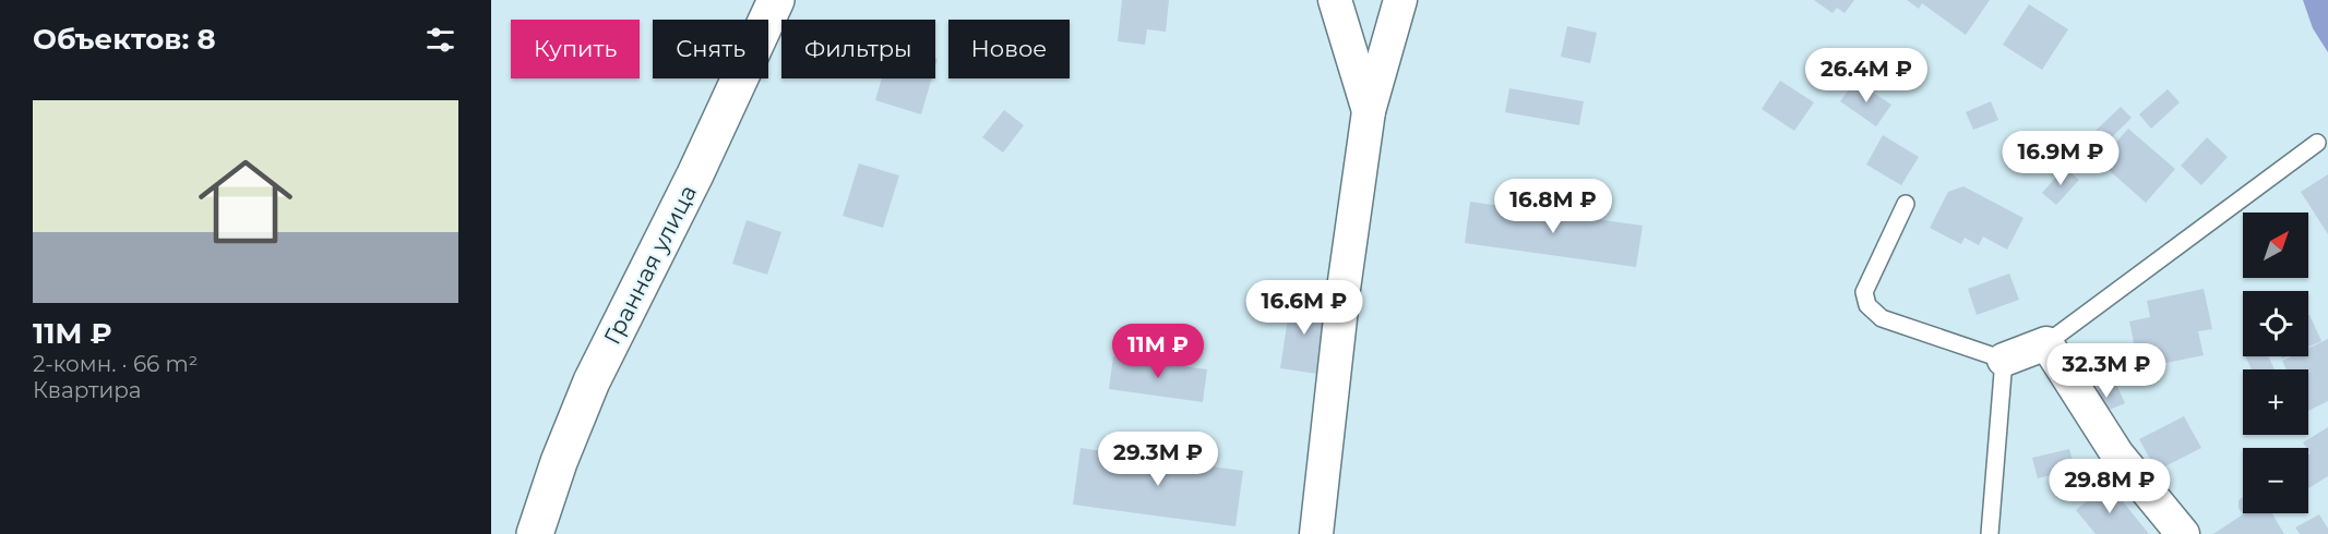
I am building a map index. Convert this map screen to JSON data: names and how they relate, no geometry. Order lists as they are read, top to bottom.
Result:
{
  "streets": {
    "street": ["Гранная улица"]
  },
  "north": "top right",
  "page": {
    "heading": "Объектов: 8",
    "chip": [
      "Купить",
      "Снять",
      "Фильтры",
      "Новое"
    ],
    "price": [
      "26.4M ₽",
      "16.9M ₽",
      "16.8M ₽",
      "16.6M ₽",
      "11M ₽",
      "32.3M ₽",
      "29.3M ₽",
      "29.8M ₽"
    ],
    "list": [
      {
        "name": "11M ₽",
        "note": "2-комн. · 66 m² · Квартира"
      }
    ],
    "map_buttons": ["+", "−"]
  }
}
